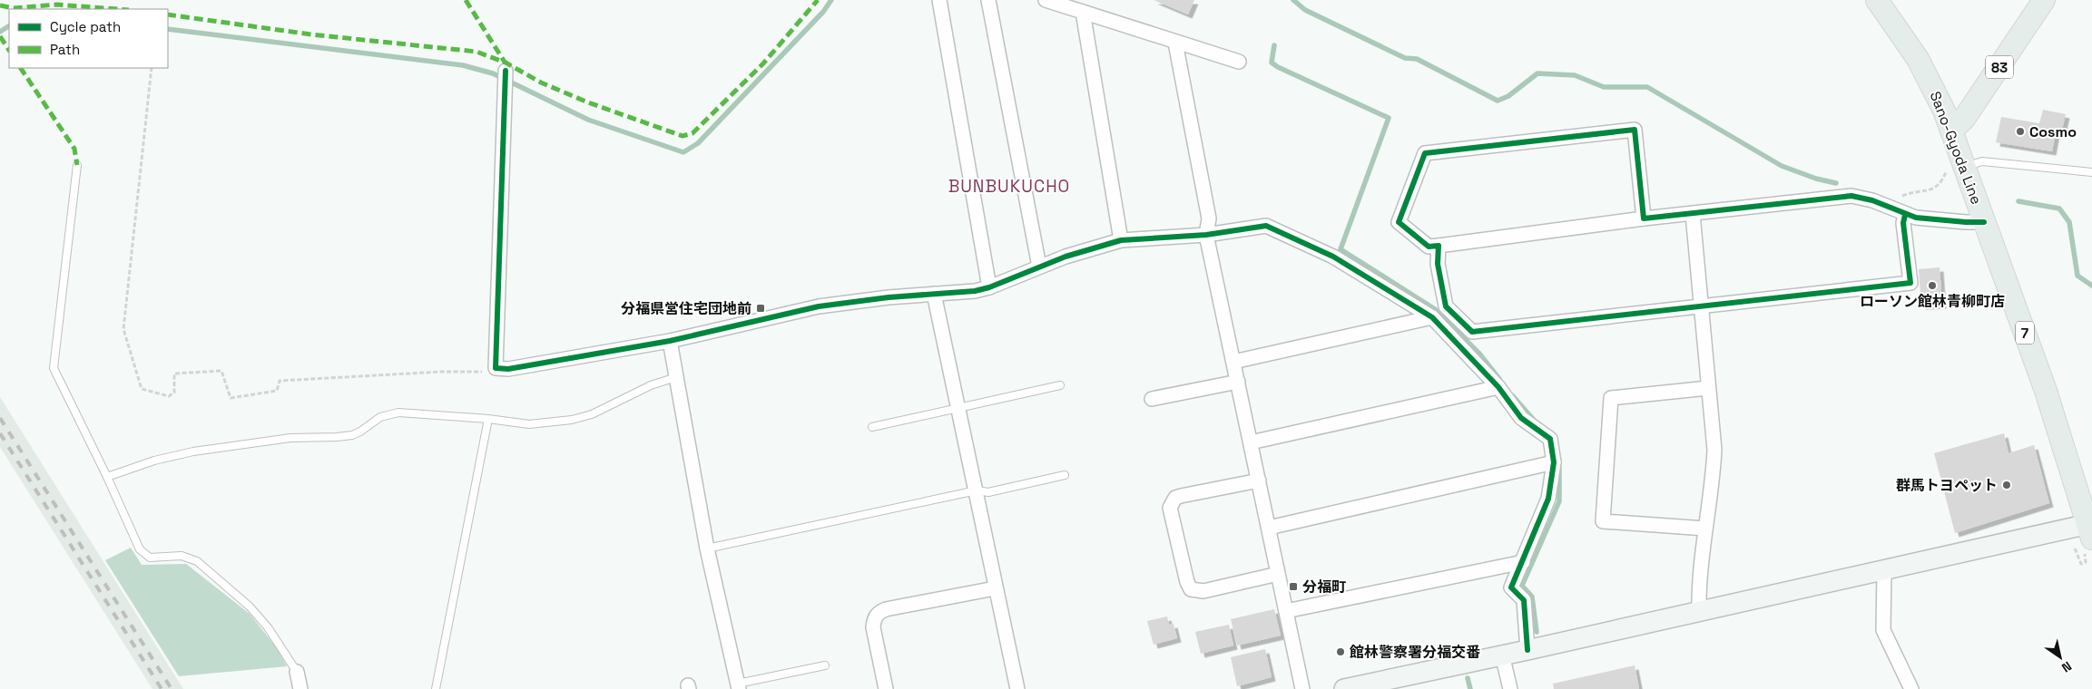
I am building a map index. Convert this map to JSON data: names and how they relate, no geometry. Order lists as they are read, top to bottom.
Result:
{
  "streets": {
    "main road": ["83", "Sano-Gyoda Line", "7"]
  },
  "crossings": [
    ["83", "Sano-Gyoda Line"]
  ],
  "districts": ["BUNBUKUCHO"],
  "places": {
    "other": [
      "Cosmo",
      "ローソン館林青柳町店",
      "群馬トヨペット",
      "館林警察署分福交番"
    ],
    "transit": ["分福県営住宅団地前", "分福町"]
  },
  "legend": ["Cycle path", "Path"],
  "north": "bottom right"
}
